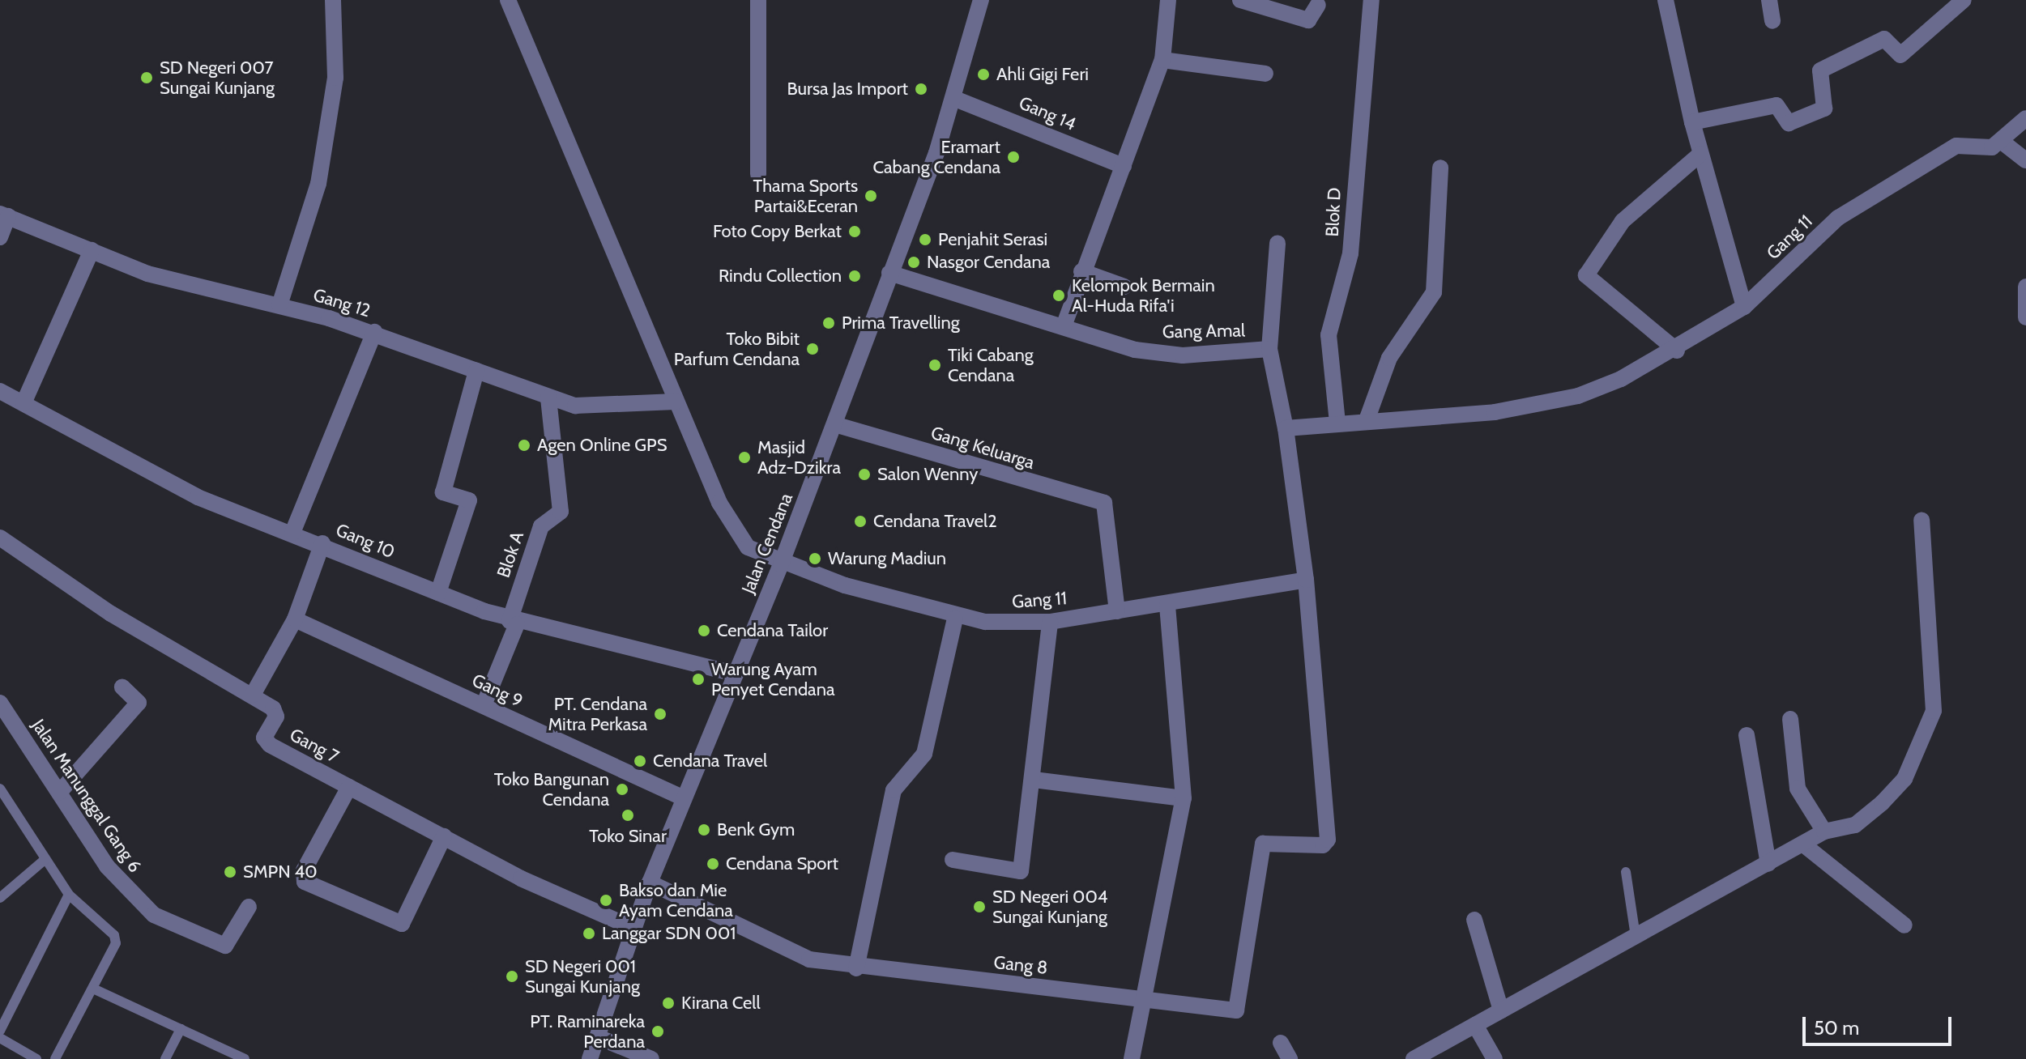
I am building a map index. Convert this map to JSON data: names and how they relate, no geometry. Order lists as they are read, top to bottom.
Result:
{
  "streets": {
    "street": [
      "Gang 14",
      "Blok D",
      "Gang 11",
      "Gang 12",
      "Gang Amal",
      "Gang Keluarga",
      "Gang 10",
      "Jalan Cendana",
      "Blok A",
      "Gang 9",
      "Gang 7",
      "Jalan Manunggal Gang 6",
      "Gang 8"
    ]
  },
  "crossings": [
    ["Gang 14", "Jalan Cendana"],
    ["Blok D", "Gang 11"],
    ["Gang 11", "Gang Keluarga"],
    ["Gang 11", "Jalan Cendana"],
    ["Gang 11", "Gang 8"],
    ["Gang 12", "Blok A"],
    ["Gang Amal", "Jalan Cendana"],
    ["Gang Keluarga", "Jalan Cendana"],
    ["Gang 10", "Jalan Cendana"],
    ["Gang 10", "Blok A"],
    ["Jalan Cendana", "Gang 9"],
    ["Jalan Cendana", "Gang 7"],
    ["Jalan Cendana", "Gang 8"],
    ["Blok A", "Gang 9"]
  ],
  "places": [
    "Ahli Gigi Feri",
    "SD Negeri 007 Sungai Kunjang",
    "Bursa Jas Import",
    "Eramart Cabang Cendana",
    "Thama Sports Partai&Eceran",
    "Foto Copy Berkat",
    "Penjahit Serasi",
    "Nasgor Cendana",
    "Rindu Collection",
    "Kelompok Bermain Al-Huda Rifa'i",
    "Prima Travelling",
    "Toko Bibit Parfum Cendana",
    "Tiki Cabang Cendana",
    "Agen Online GPS",
    "Masjid Adz-Dzikra",
    "Salon Wenny",
    "Cendana Travel2",
    "Warung Madiun",
    "Cendana Tailor",
    "Warung Ayam Penyet Cendana",
    "PT. Cendana Mitra Perkasa",
    "Cendana Travel",
    "Toko Bangunan Cendana",
    "Toko Sinar",
    "Benk Gym",
    "Cendana Sport",
    "SMPN 40",
    "Bakso dan Mie Ayam Cendana",
    "SD Negeri 004 Sungai Kunjang",
    "Langgar SDN 001",
    "SD Negeri 001 Sungai Kunjang",
    "Kirana Cell",
    "PT. Raminareka Perdana"
  ],
  "scale_bar": "50 m"
}
